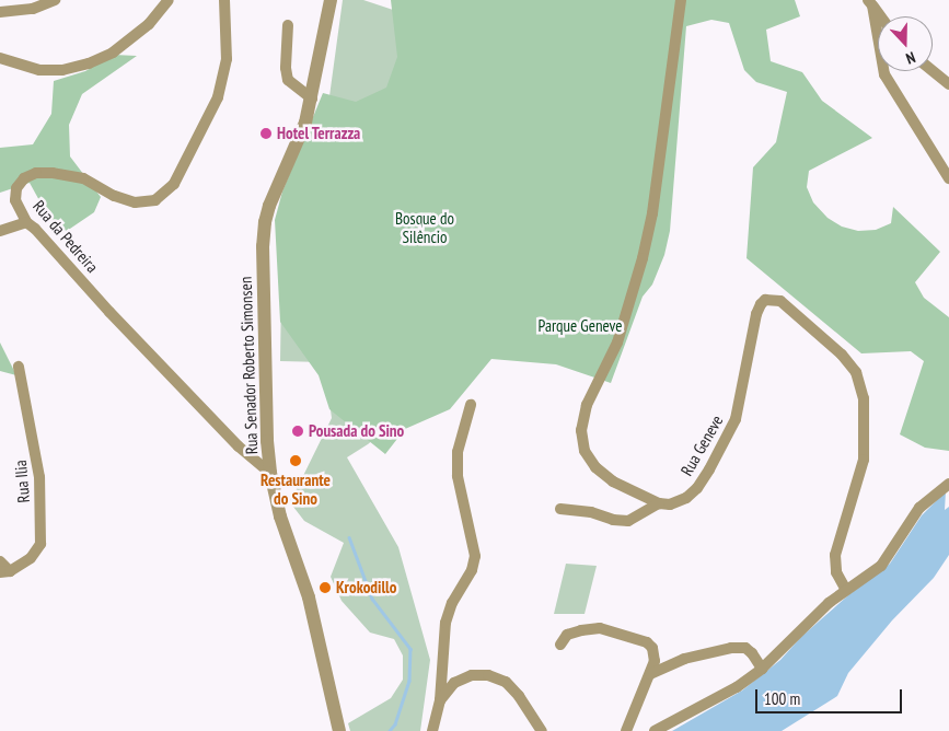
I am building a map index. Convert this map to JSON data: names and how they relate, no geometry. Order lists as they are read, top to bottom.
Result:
{
  "streets": {
    "street": [
      "Rua da Pedreira",
      "Rua Senador Roberto Simonsen",
      "Rua Geneve",
      "Rua Ilia"
    ]
  },
  "crossings": [
    ["Rua da Pedreira", "Rua Senador Roberto Simonsen"]
  ],
  "parks": ["Bosque do Silêncio", "Parque Geneve"],
  "places": [
    "Hotel Terrazza",
    "Pousada do Sino",
    "Restaurante do Sino",
    "Krokodillo"
  ],
  "scale_bar": "100 m",
  "north": "bottom"
}
